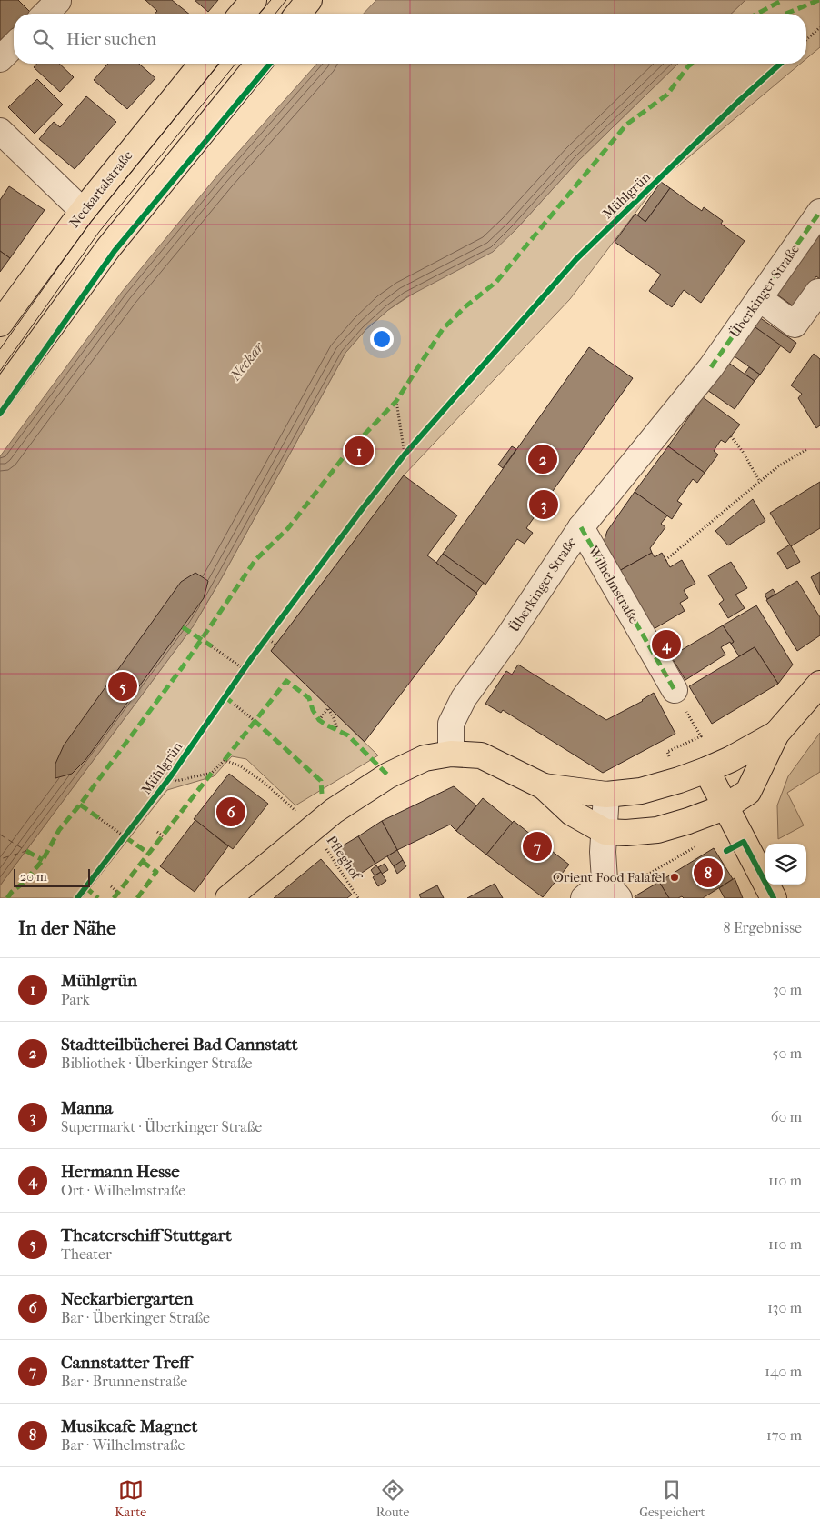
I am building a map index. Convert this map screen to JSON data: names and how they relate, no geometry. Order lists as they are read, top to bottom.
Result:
{
  "streets": {
    "main road": ["Neckartalstraße"],
    "street": ["Überkinger Straße", "Wilhelmstraße"],
    "path": ["Pfleghof"],
    "cycle path": ["Mühlgrün"]
  },
  "crossings": [
    ["Überkinger Straße", "Wilhelmstraße"]
  ],
  "water": ["Neckar"],
  "places": ["Orient Food Falafel"],
  "scale_bar": "20 m",
  "page": {
    "search": "Hier suchen",
    "pins": [
      "1",
      "2",
      "3",
      "4",
      "5",
      "6",
      "7",
      "8"
    ],
    "scale": "20 m",
    "heading": ["In der Nähe", "8 Ergebnisse"],
    "list": [
      {
        "mark": "1",
        "name": "Mühlgrün",
        "note": "Park",
        "value": "30 m"
      },
      {
        "mark": "2",
        "name": "Stadtteilbücherei Bad Cannstatt",
        "note": "Bibliothek · Überkinger Straße",
        "value": "50 m"
      },
      {
        "mark": "3",
        "name": "Manna",
        "note": "Supermarkt · Überkinger Straße",
        "value": "60 m"
      },
      {
        "mark": "4",
        "name": "Hermann Hesse",
        "note": "Ort · Wilhelmstraße",
        "value": "110 m"
      },
      {
        "mark": "5",
        "name": "Theaterschiff Stuttgart",
        "note": "Theater",
        "value": "110 m"
      },
      {
        "mark": "6",
        "name": "Neckarbiergarten",
        "note": "Bar · Überkinger Straße",
        "value": "130 m"
      },
      {
        "mark": "7",
        "name": "Cannstatter Treff",
        "note": "Bar · Brunnenstraße",
        "value": "140 m"
      },
      {
        "mark": "8",
        "name": "Musikcafe Magnet",
        "note": "Bar · Wilhelmstraße",
        "value": "170 m"
      }
    ],
    "nav": ["Karte", "Route", "Gespeichert"]
  }
}
